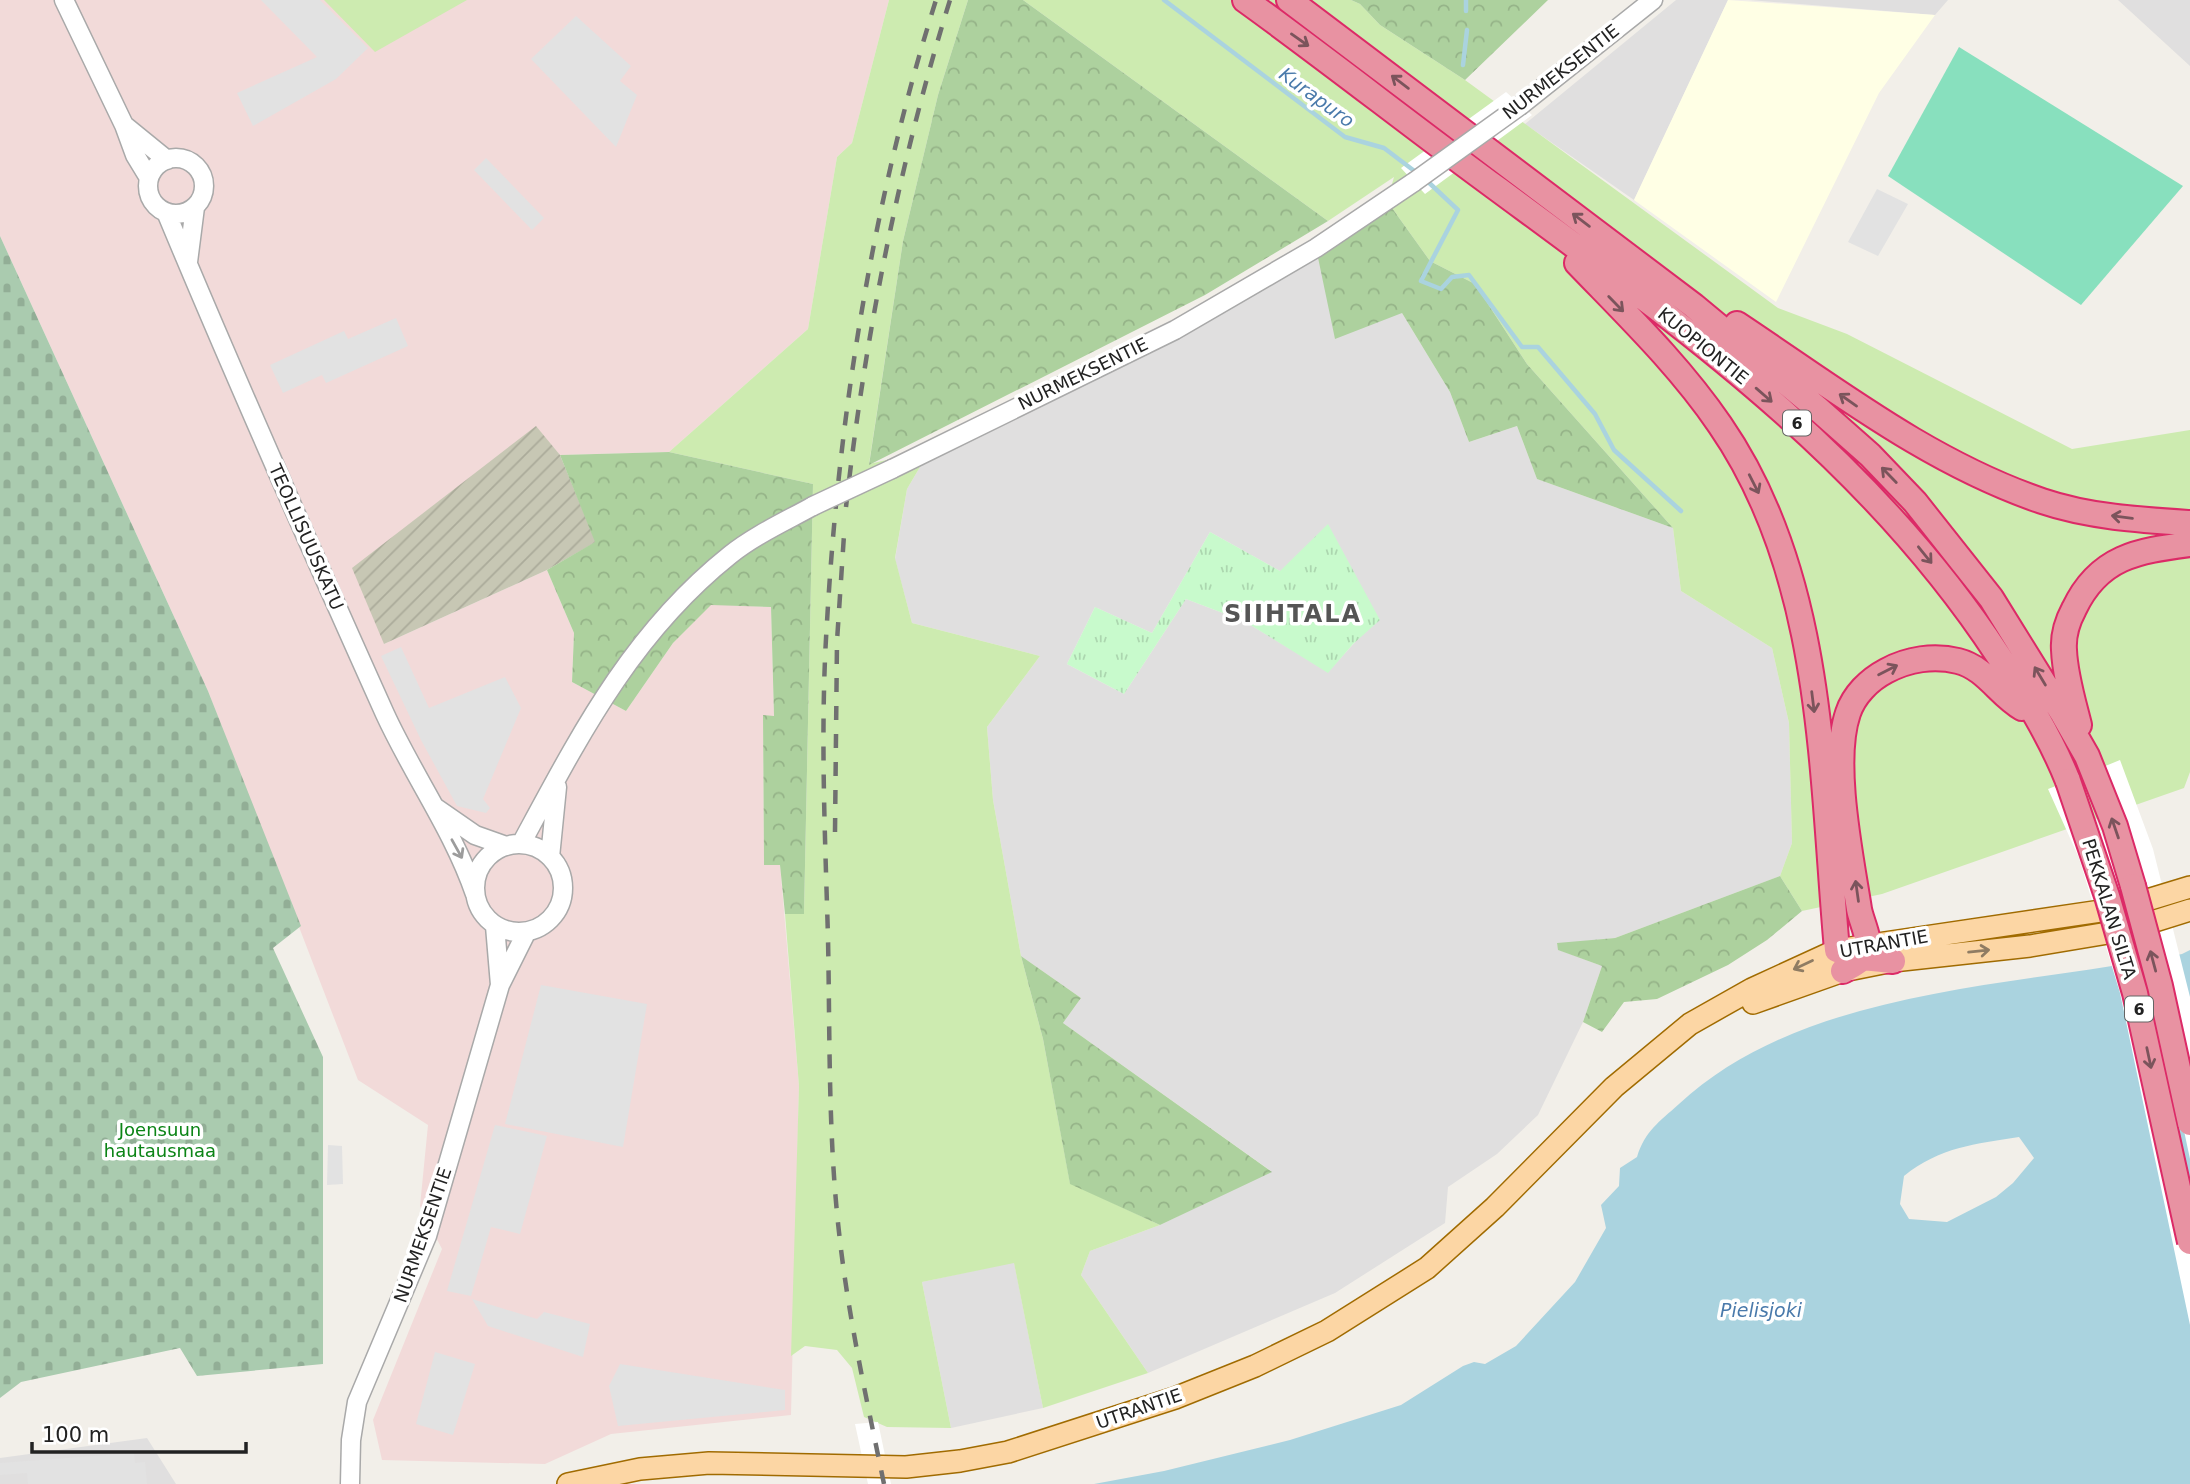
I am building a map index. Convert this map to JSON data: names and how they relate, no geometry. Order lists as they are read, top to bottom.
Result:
{
  "streets": {
    "highway": ["KUOPIONTIE", "6", "PEKKALAN SILTA"],
    "main road": ["UTRANTIE"],
    "street": ["NURMEKSENTIE", "TEOLLISUUSKATU"]
  },
  "crossings": [
    ["NURMEKSENTIE", "TEOLLISUUSKATU"],
    ["KUOPIONTIE", "PEKKALAN SILTA"]
  ],
  "districts": ["SIIHTALA"],
  "water": ["Kurapuro", "Pielisjoki"],
  "parks": ["Joensuun hautausmaa"],
  "scale_bar": "100 m"
}
